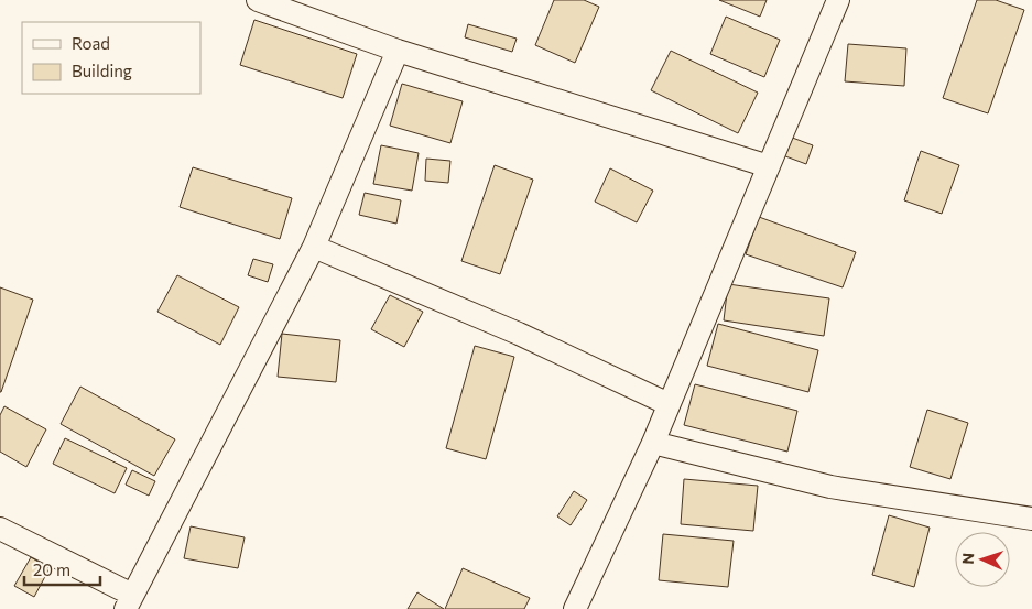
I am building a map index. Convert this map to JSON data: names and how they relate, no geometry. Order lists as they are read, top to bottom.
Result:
{
  "legend": ["Road", "Building"],
  "scale_bar": "20 m",
  "north": "left"
}
